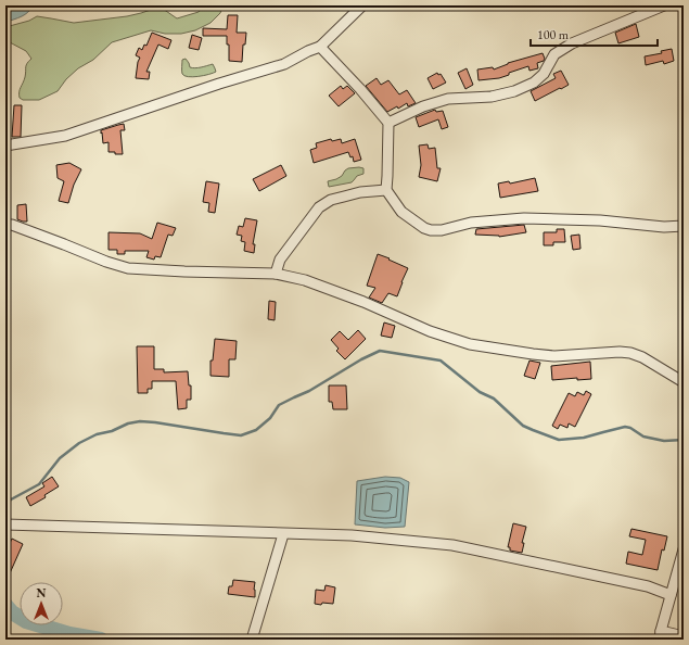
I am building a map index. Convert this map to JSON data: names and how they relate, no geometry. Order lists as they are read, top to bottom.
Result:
{
  "scale_bar": "100 m",
  "north": "top"
}
